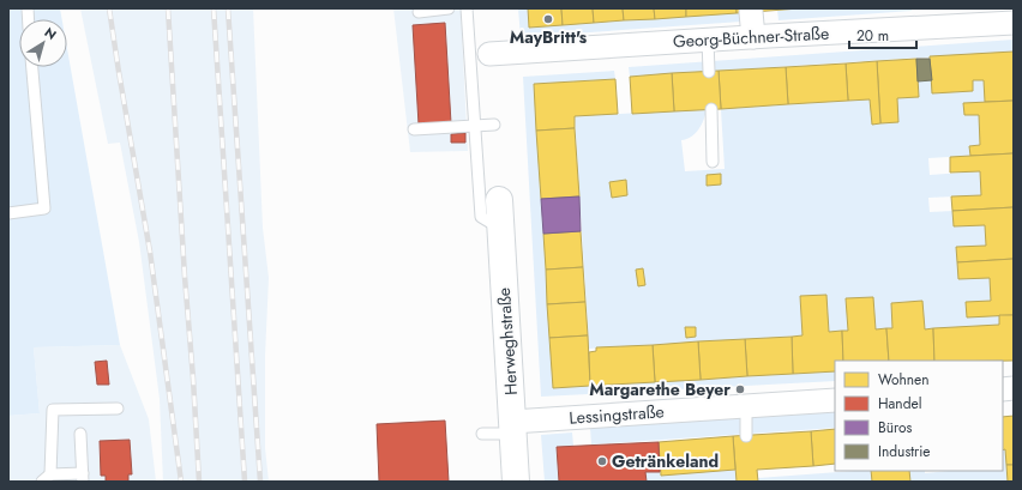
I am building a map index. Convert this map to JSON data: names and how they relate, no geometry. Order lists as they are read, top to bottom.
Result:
{
  "streets": {
    "street": ["Georg-Büchner-Straße", "Herweghstraße", "Lessingstraße"]
  },
  "crossings": [
    ["Herweghstraße", "Lessingstraße"]
  ],
  "places": ["MayBritt's", "Margarethe Beyer", "Getränkeland"],
  "legend": [
    "Wohnen",
    "Handel",
    "Büros",
    "Industrie"
  ],
  "scale_bar": "20 m",
  "north": "top right"
}
